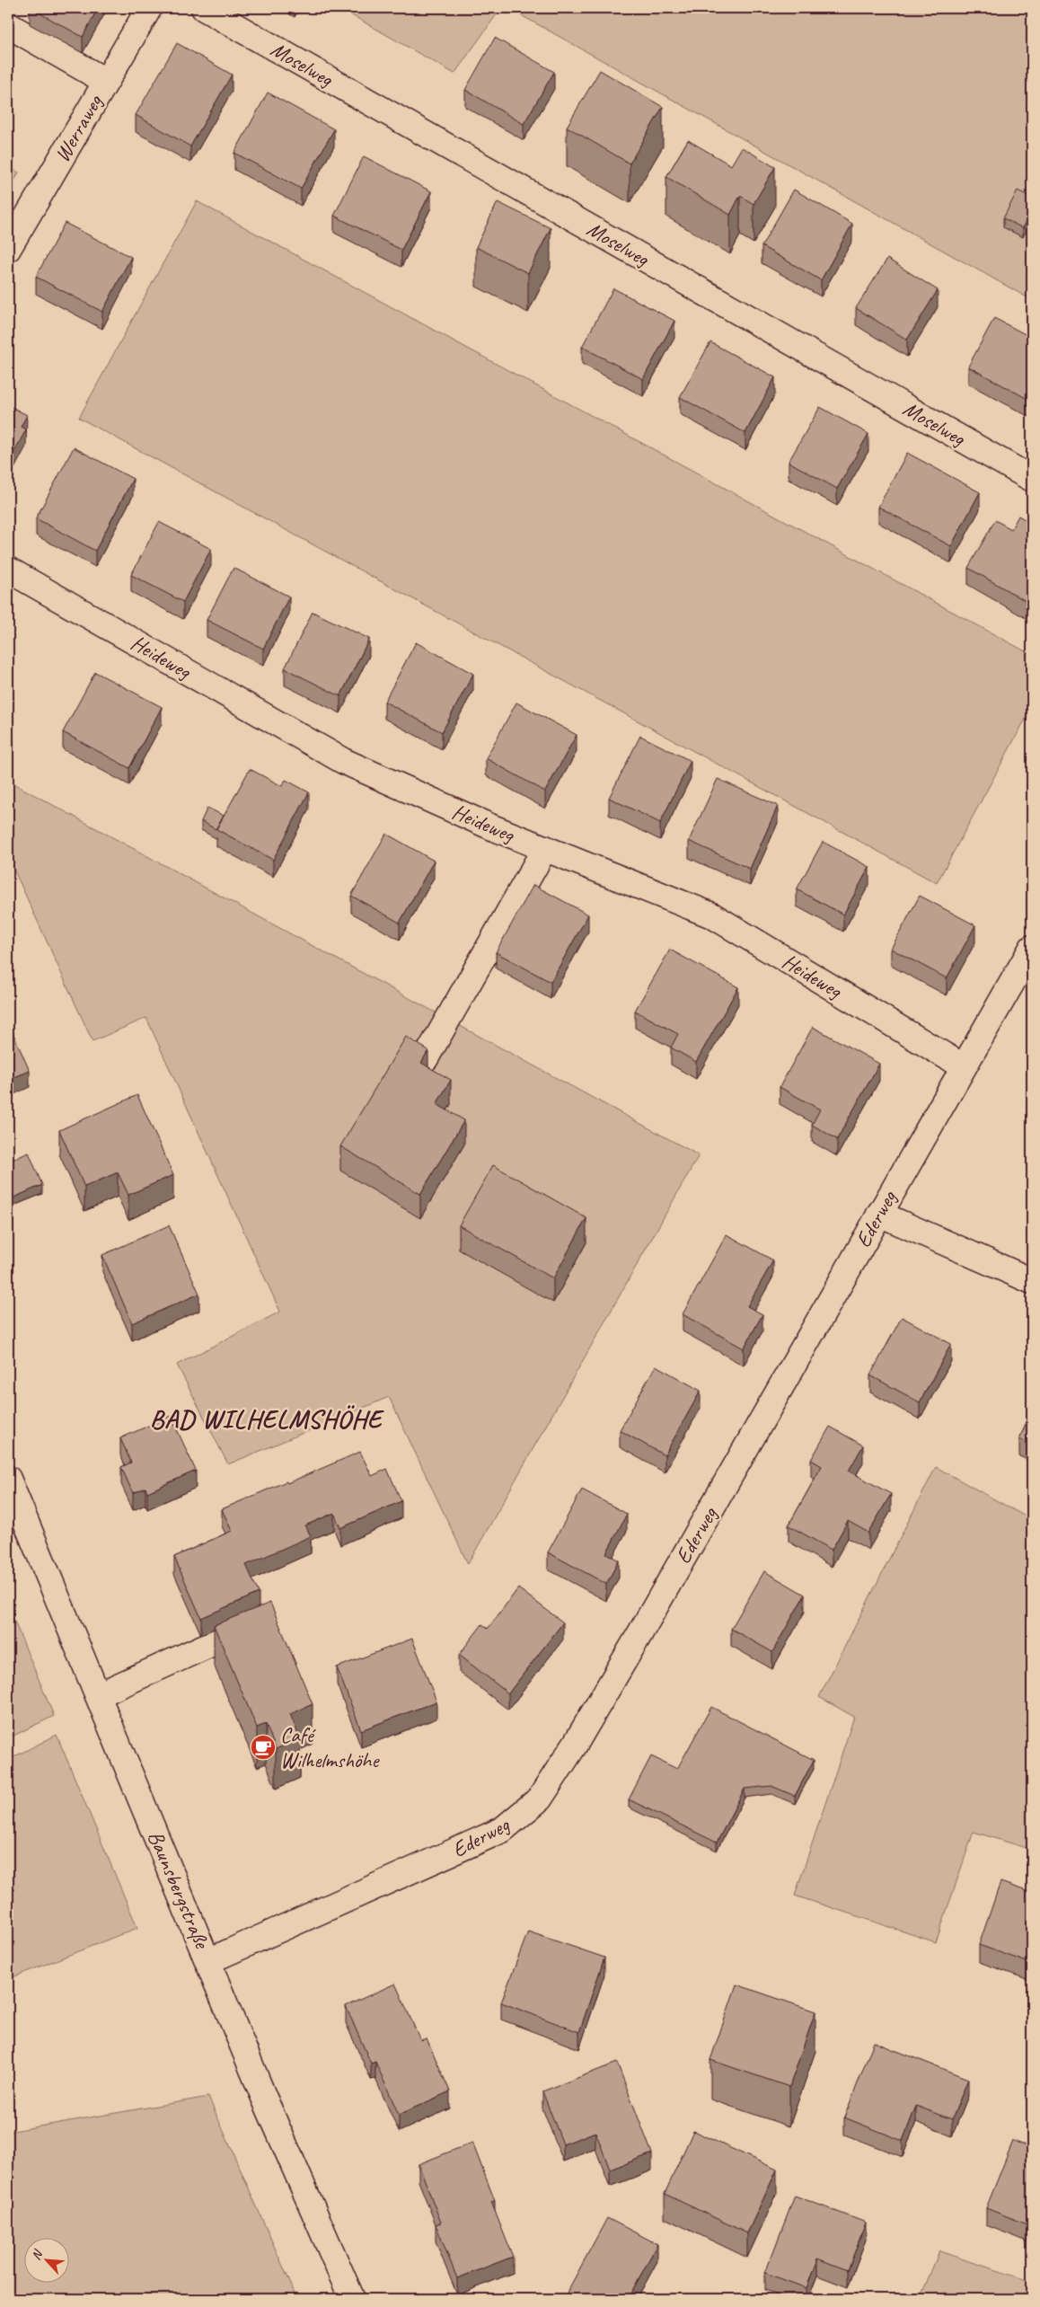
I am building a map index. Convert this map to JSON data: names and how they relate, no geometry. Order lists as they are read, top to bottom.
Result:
{
  "streets": {
    "street": [
      "Moselweg",
      "Werraweg",
      "Heideweg",
      "Ederweg",
      "Baunsbergstraße"
    ]
  },
  "crossings": [
    ["Heideweg", "Ederweg"],
    ["Ederweg", "Baunsbergstraße"]
  ],
  "districts": ["BAD WILHELMSHÖHE"],
  "places": {
    "cafe": ["Café Wilhelmshöhe"]
  },
  "north": "top left"
}
